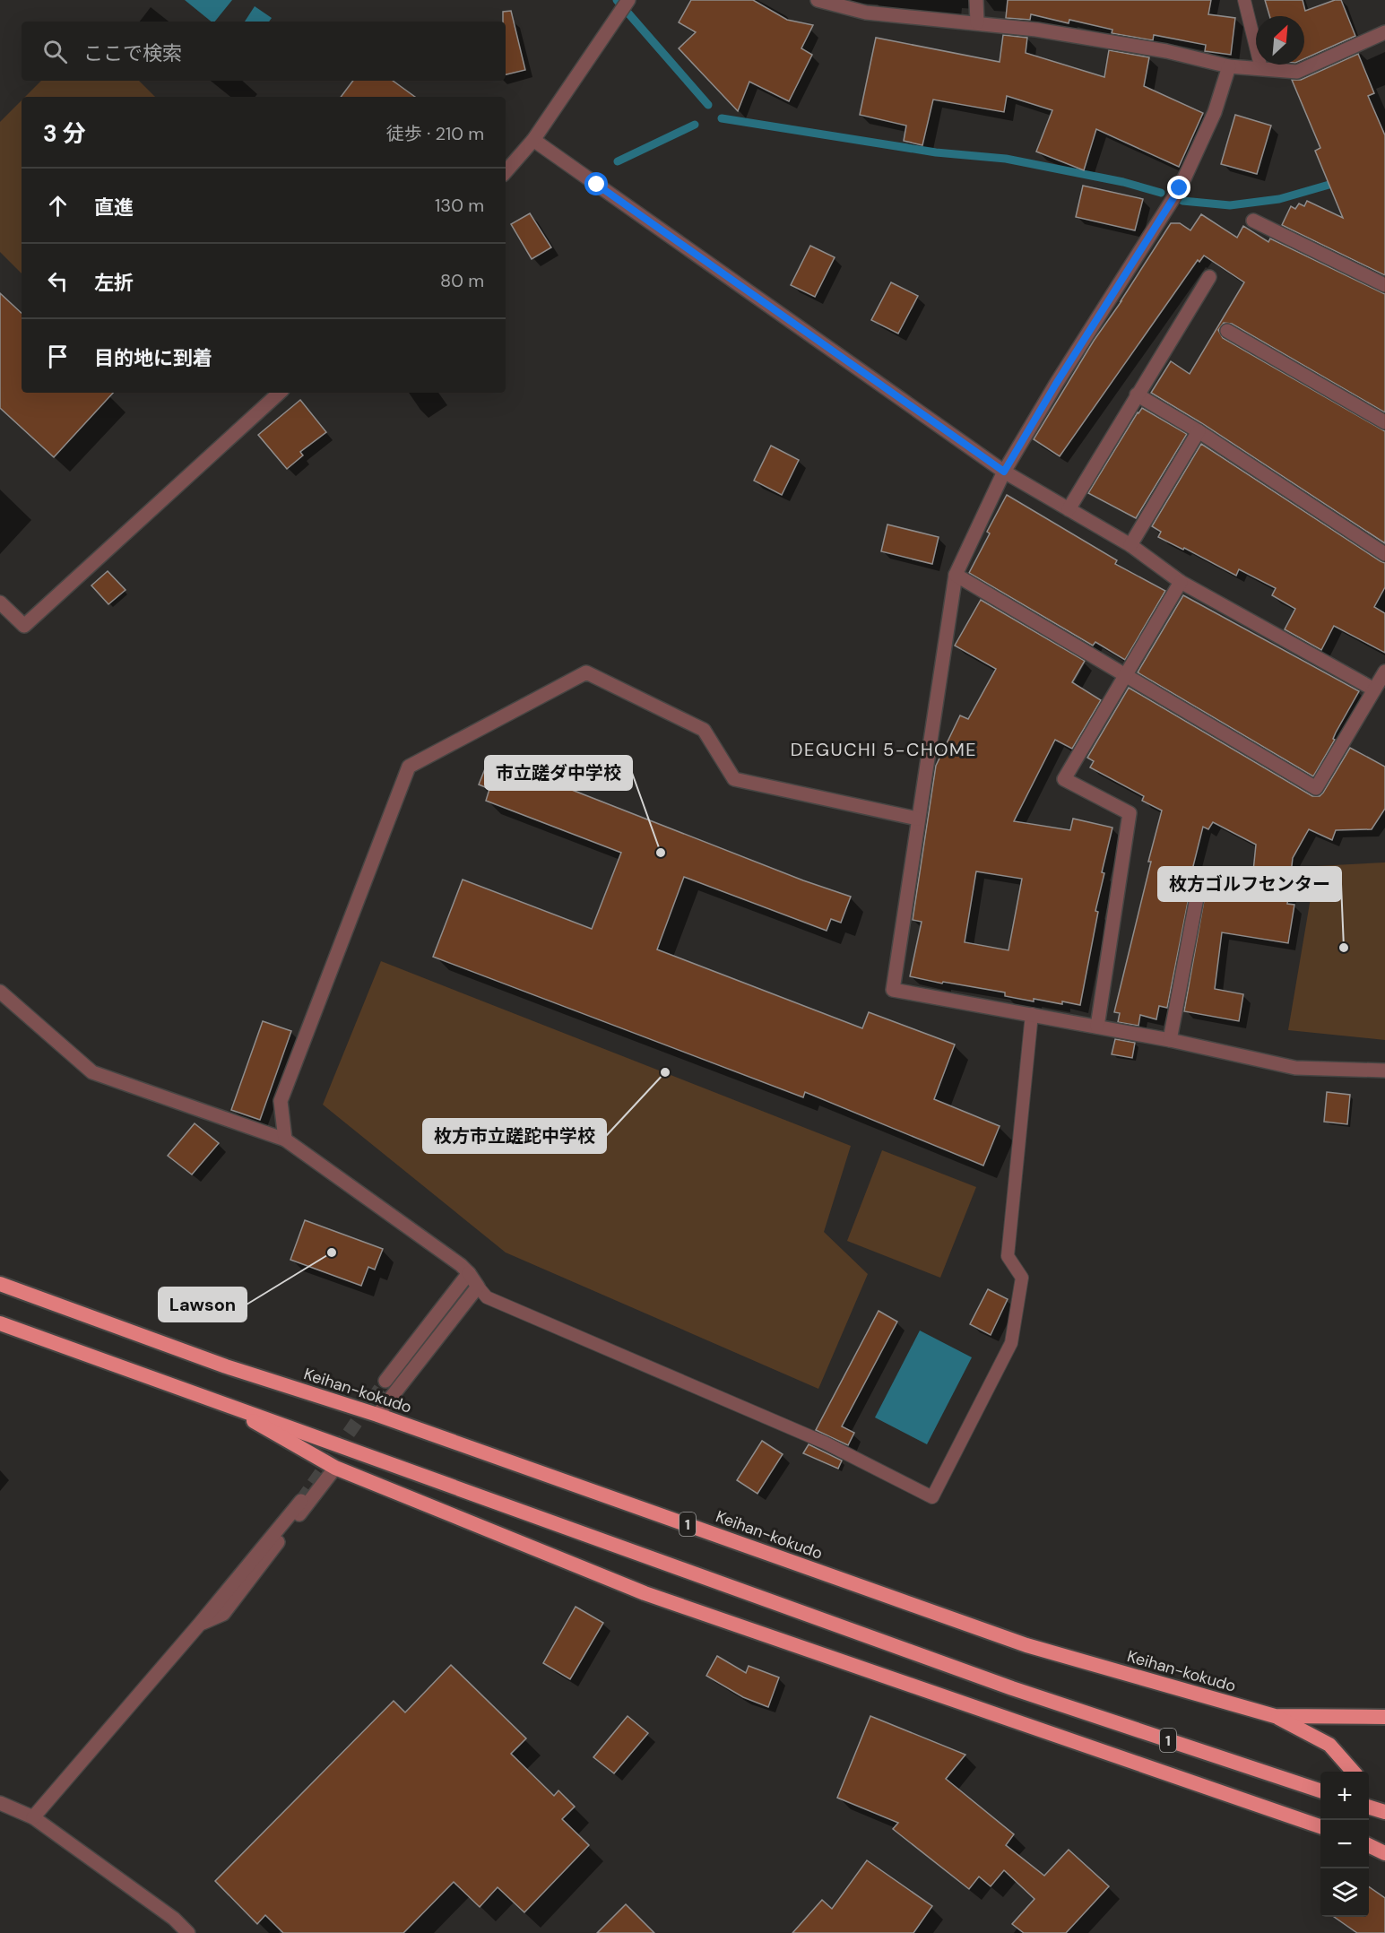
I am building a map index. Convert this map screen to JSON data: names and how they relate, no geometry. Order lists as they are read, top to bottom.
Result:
{
  "streets": {
    "highway": ["Keihan-kokudo", "1"]
  },
  "districts": ["DEGUCHI 5-CHOME"],
  "places": [
    "市立蹉ダ中学校",
    "枚方ゴルフセンター",
    "枚方市立蹉跎中学校",
    "Lawson"
  ],
  "north": "top right",
  "page": {
    "search": "ここで検索",
    "heading": ["3 分", "徒歩 · 210 m"],
    "list": [
      ["直進", "130 m"],
      ["左折", "80 m"],
      "目的地に到着"
    ],
    "map_buttons": ["+", "−"]
  }
}
